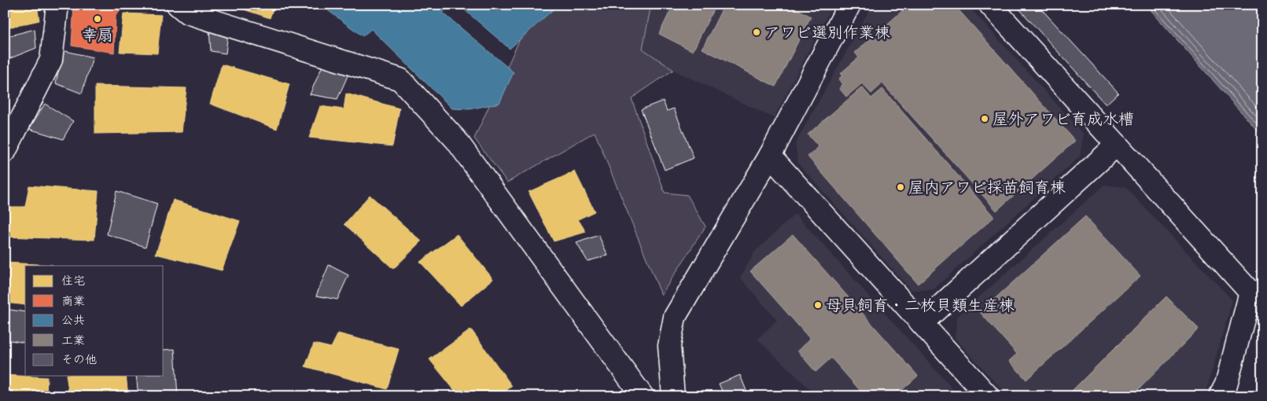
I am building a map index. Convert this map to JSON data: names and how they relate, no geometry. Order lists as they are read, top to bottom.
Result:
{
  "places": [
    "幸扇",
    "アワビ選別作業棟",
    "屋外アワビ育成水槽",
    "屋内アワビ採苗飼育棟",
    "母貝飼育・二枚貝類生産棟"
  ],
  "legend": [
    "住宅",
    "商業",
    "公共",
    "工業",
    "その他"
  ]
}
